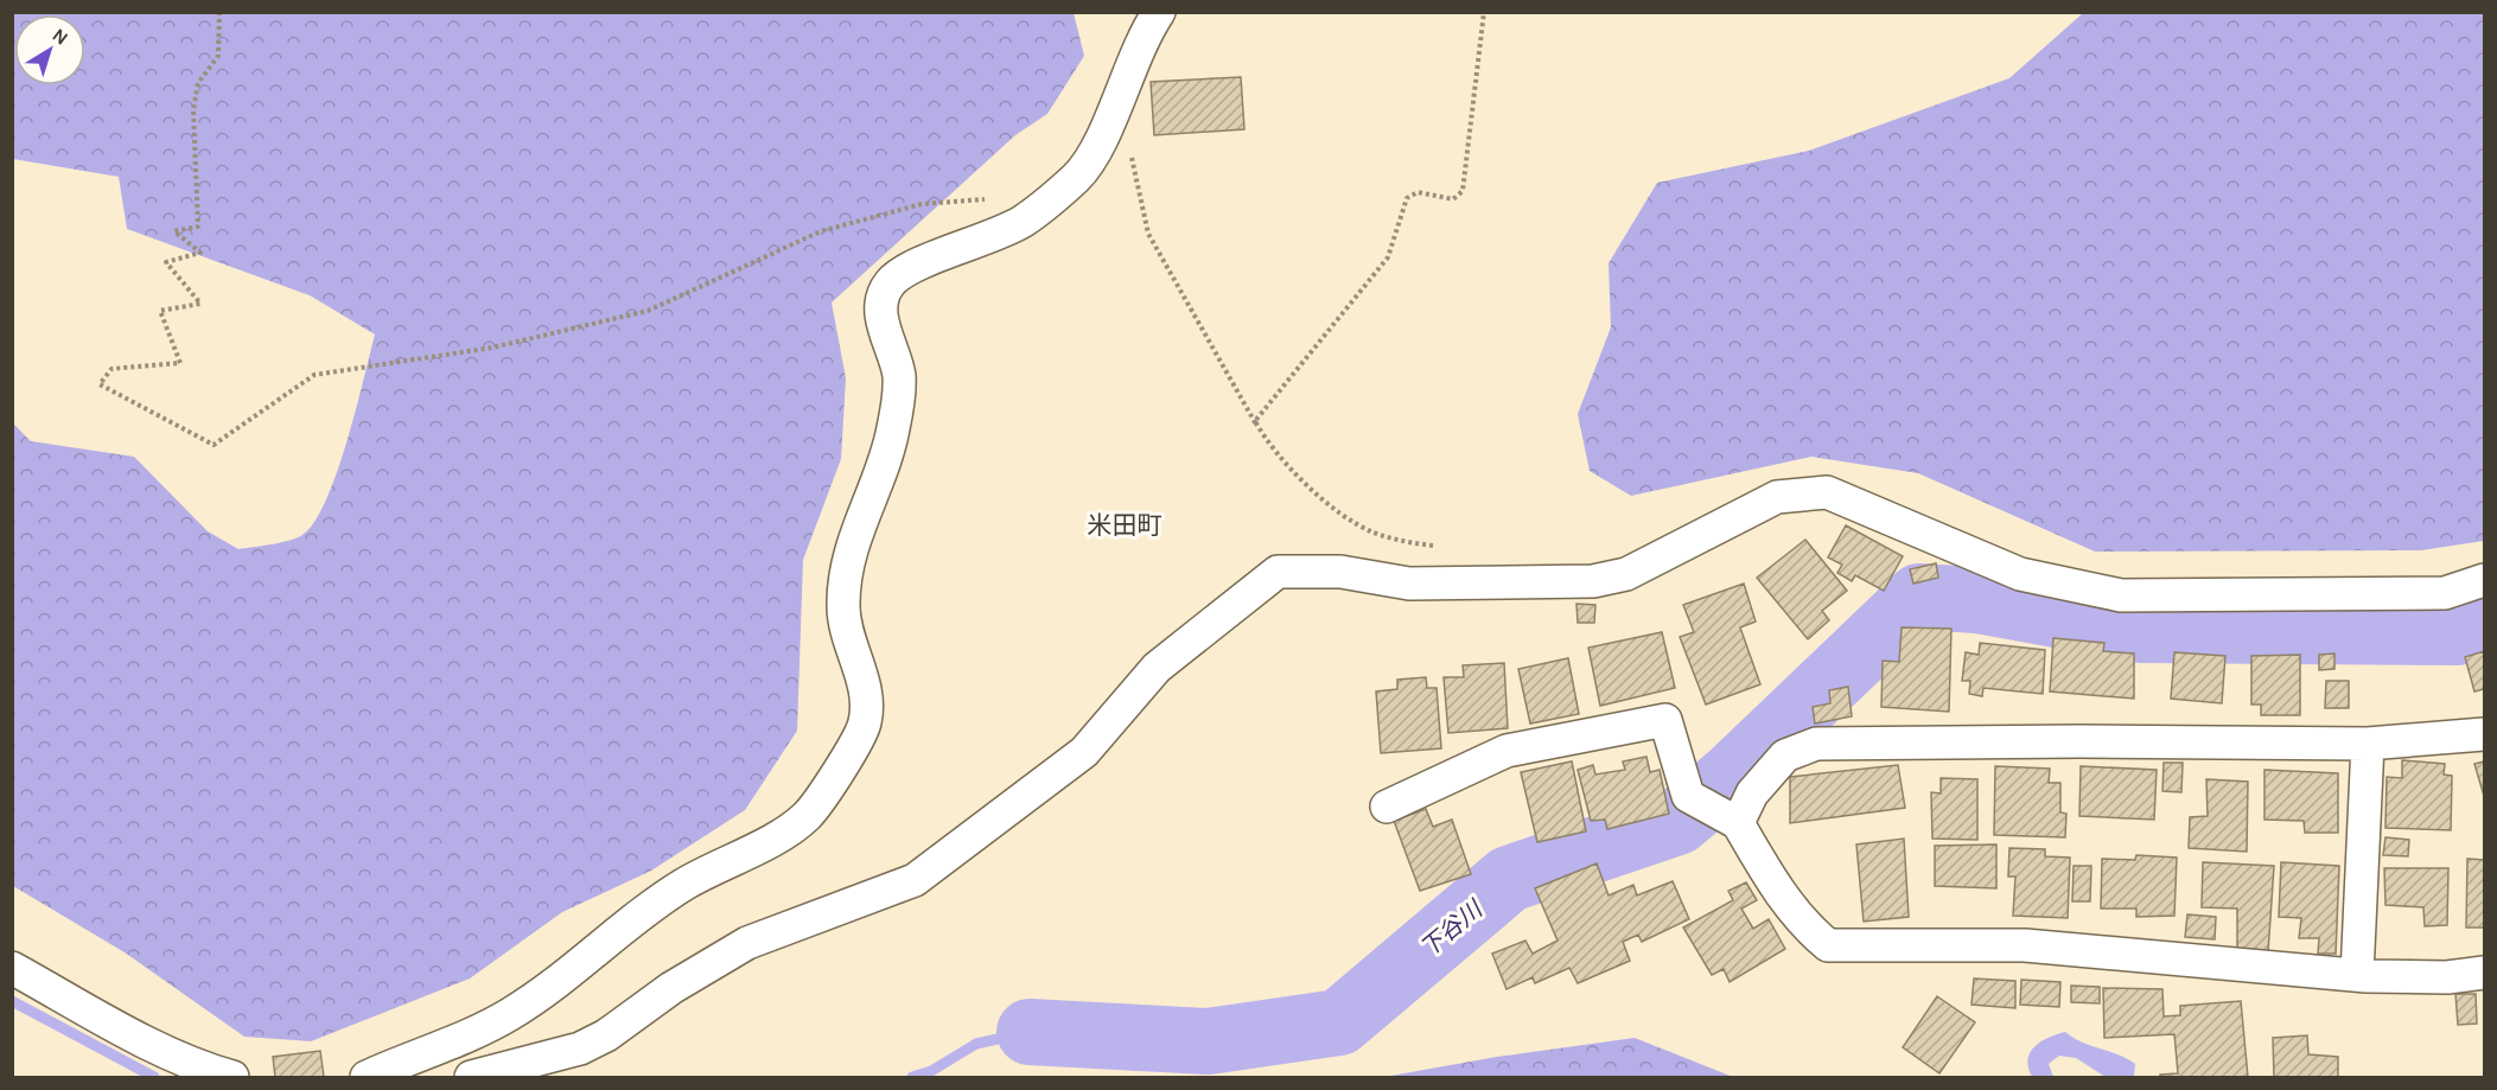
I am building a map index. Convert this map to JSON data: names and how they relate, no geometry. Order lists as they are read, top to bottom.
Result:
{
  "districts": ["米田町"],
  "water": ["下谷川"],
  "north": "top right"
}
